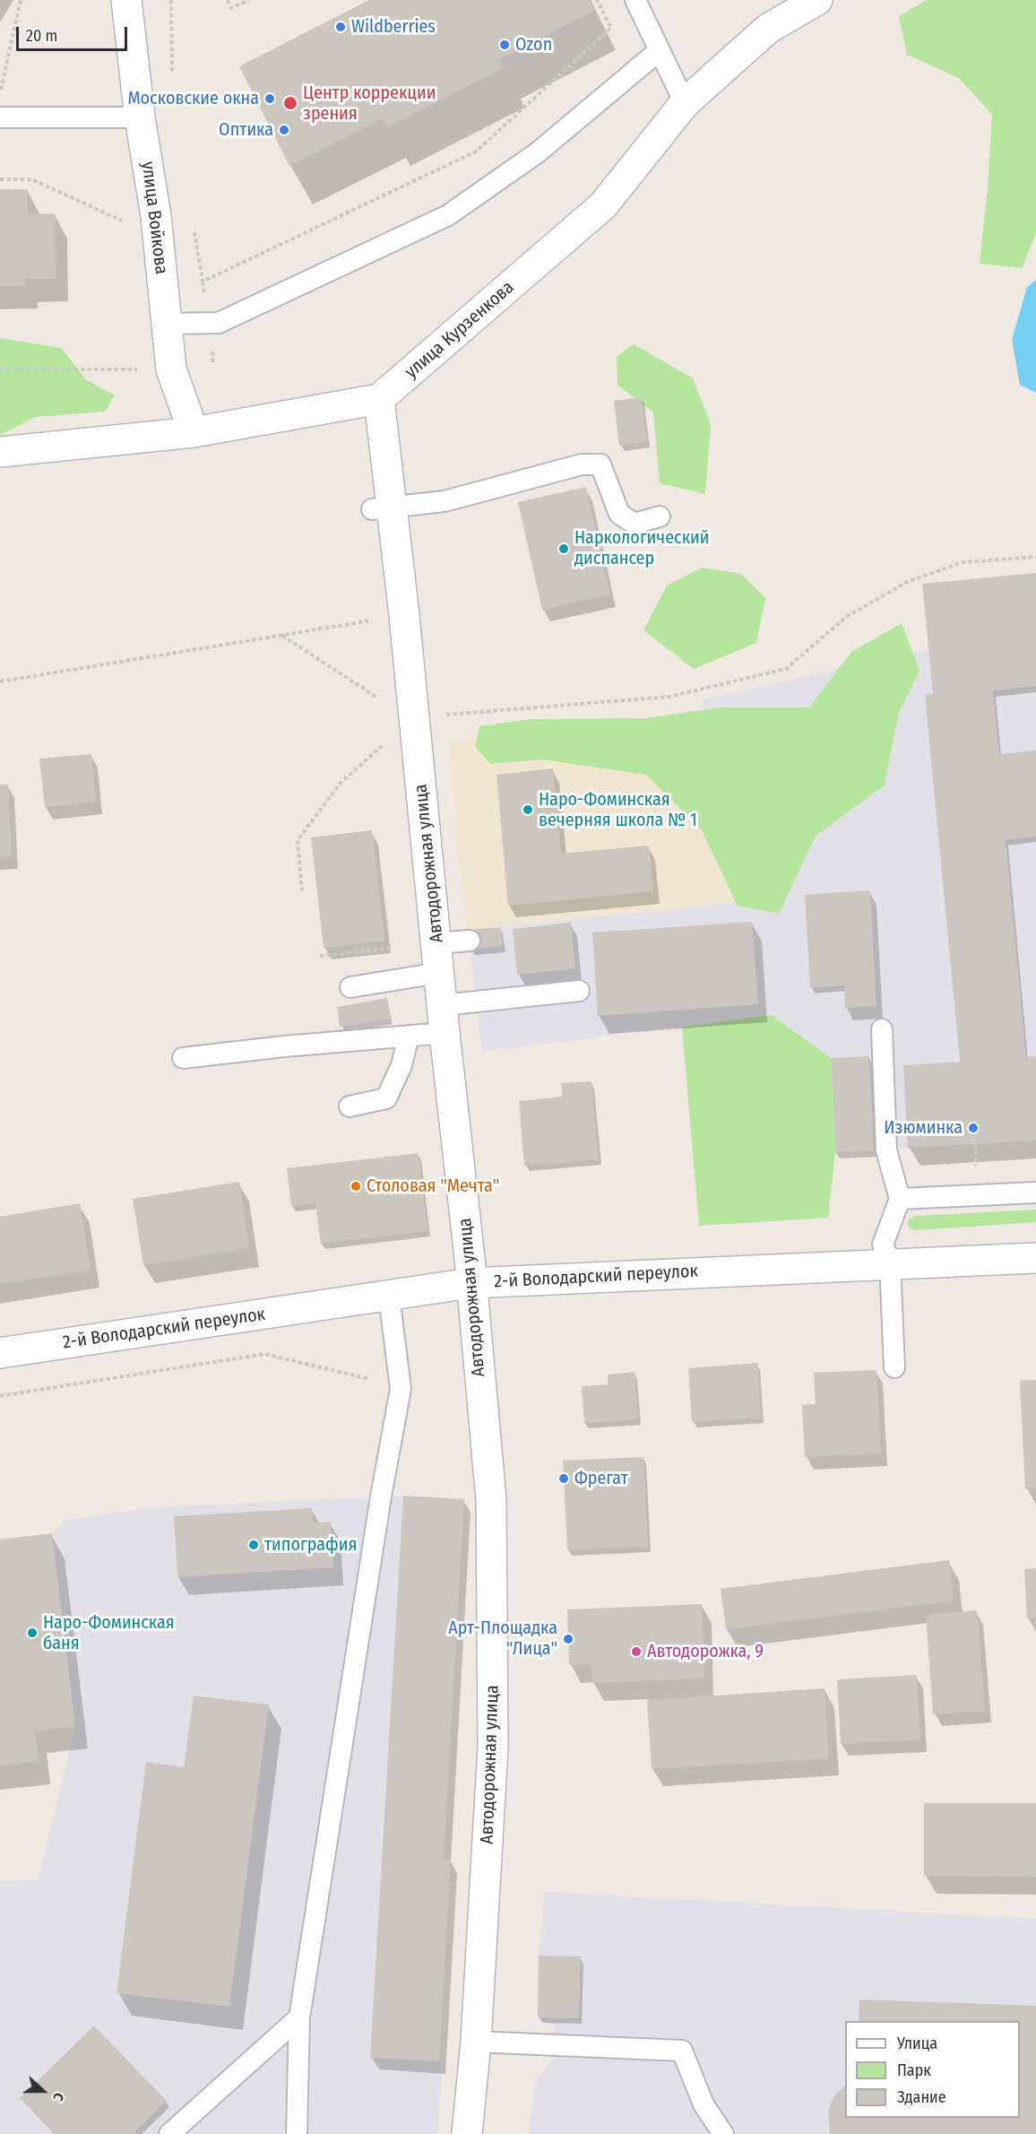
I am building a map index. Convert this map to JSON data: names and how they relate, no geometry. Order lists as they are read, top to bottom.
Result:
{
  "streets": {
    "street": [
      "улица Войкова",
      "улица Курзенкова",
      "Автодорожная улица",
      "2-й Володарский переулок"
    ]
  },
  "crossings": [
    ["улица Курзенкова", "Автодорожная улица"],
    ["Автодорожная улица", "2-й Володарский переулок"]
  ],
  "places": [
    "Wildberries",
    "Ozon",
    "Московские окна",
    "Центр коррекции зрения",
    "Оптика",
    "Наркологический диспансер",
    "Наро-Фоминская вечерняя школа № 1",
    "Изюминка",
    "Столовая \"Мечта\"",
    "Фрегат",
    "типография",
    "Наро-Фоминская баня",
    "Арт-Площадка \"Лица\"",
    "Автодорожка, 9"
  ],
  "legend": ["Улица", "Парк", "Здание"],
  "scale_bar": "20 m",
  "north": "right"
}
